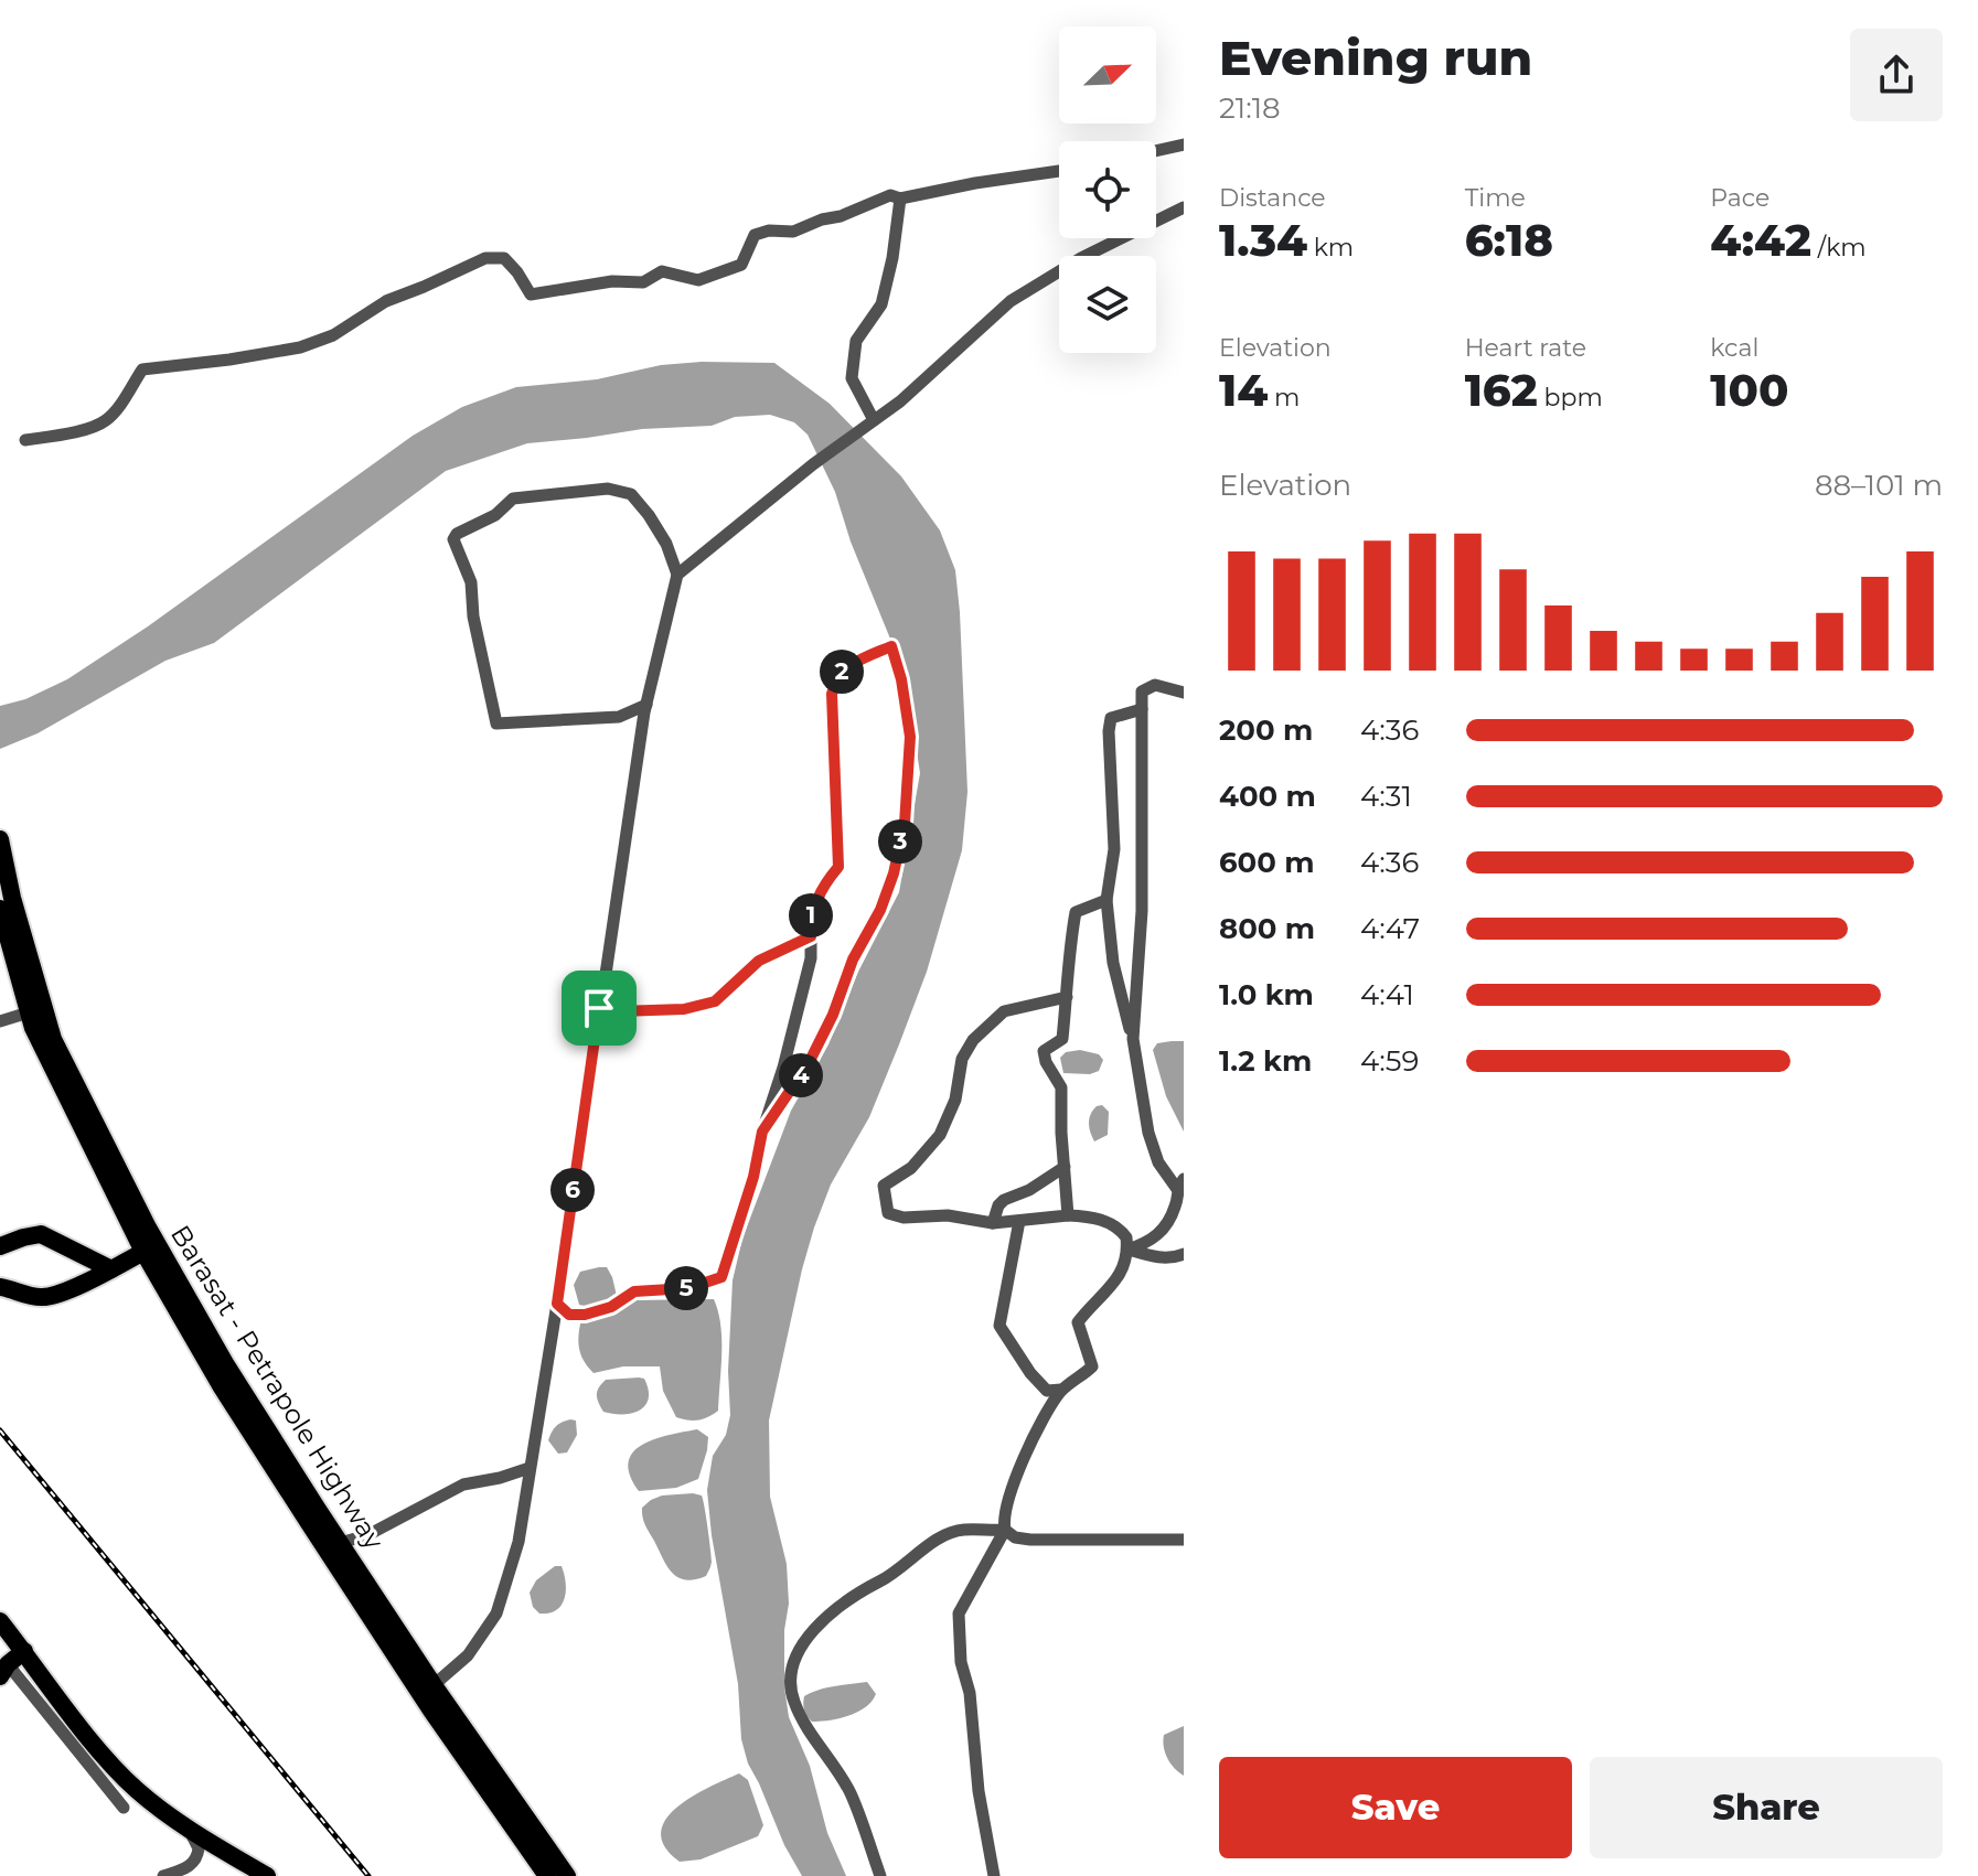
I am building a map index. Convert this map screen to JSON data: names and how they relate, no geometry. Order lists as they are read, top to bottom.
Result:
{
  "streets": {
    "highway": ["Barasat - Petrapole Highway"]
  },
  "north": "top right",
  "page": {
    "heading": ["Evening run", "21:18"],
    "stats": [
      ["Distance", "1.34 km"],
      ["Time", "6:18"],
      ["Pace", "4:42 /km"],
      ["Elevation", "14 m"],
      ["Heart rate", "162 bpm"],
      ["kcal", "100"]
    ],
    "chart": ["Elevation", "88–101 m"],
    "pins": [
      "2",
      "3",
      "1",
      "4",
      "6",
      "5"
    ],
    "list": [
      {
        "name": "200 m",
        "note": "4:36"
      },
      {
        "name": "400 m",
        "note": "4:31"
      },
      {
        "name": "600 m",
        "note": "4:36"
      },
      {
        "name": "800 m",
        "note": "4:47"
      },
      {
        "name": "1.0 km",
        "note": "4:41"
      },
      {
        "name": "1.2 km",
        "note": "4:59"
      }
    ],
    "buttons": ["Save", "Share"]
  }
}
